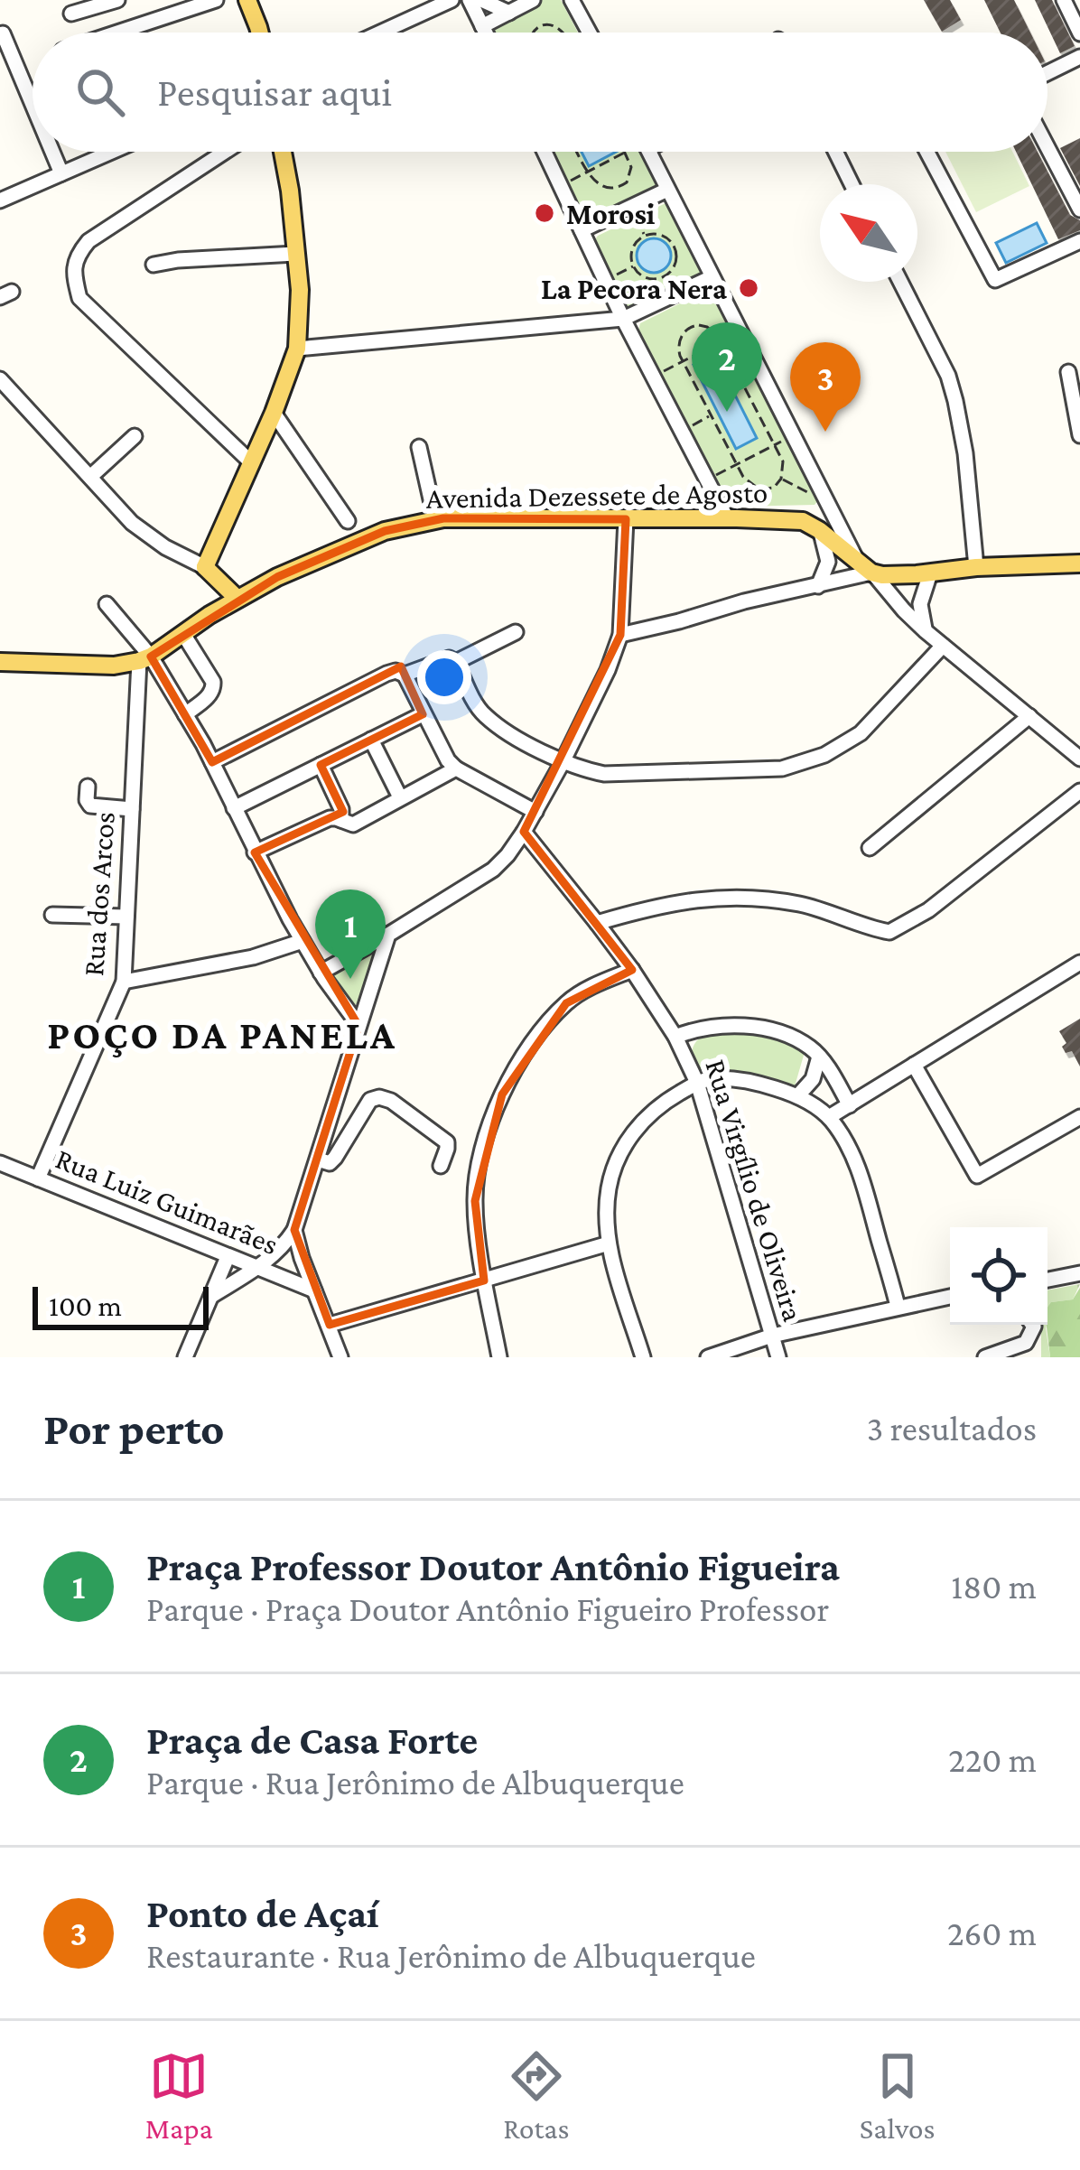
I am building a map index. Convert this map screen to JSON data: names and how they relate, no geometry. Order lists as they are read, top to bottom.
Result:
{
  "streets": {
    "main road": ["Avenida Dezessete de Agosto"],
    "street": ["Rua dos Arcos", "Rua Virgílio de Oliveira", "Rua Luiz Guimarães"]
  },
  "crossings": [
    ["Avenida Dezessete de Agosto", "Rua dos Arcos"],
    ["Rua dos Arcos", "Rua Luiz Guimarães"]
  ],
  "districts": ["POÇO DA PANELA"],
  "places": ["Morosi", "La Pecora Nera"],
  "scale_bar": "100 m",
  "north": "top left",
  "page": {
    "search": "Pesquisar aqui",
    "pins": ["2", "3", "1"],
    "scale": "100 m",
    "heading": ["Por perto", "3 resultados"],
    "list": [
      {
        "mark": "1",
        "name": "Praça Professor Doutor Antônio Figueira",
        "note": "Parque · Praça Doutor Antônio Figueiro Professor",
        "value": "180 m"
      },
      {
        "mark": "2",
        "name": "Praça de Casa Forte",
        "note": "Parque · Rua Jerônimo de Albuquerque",
        "value": "220 m"
      },
      {
        "mark": "3",
        "name": "Ponto de Açaí",
        "note": "Restaurante · Rua Jerônimo de Albuquerque",
        "value": "260 m"
      }
    ],
    "nav": ["Mapa", "Rotas", "Salvos"]
  }
}
